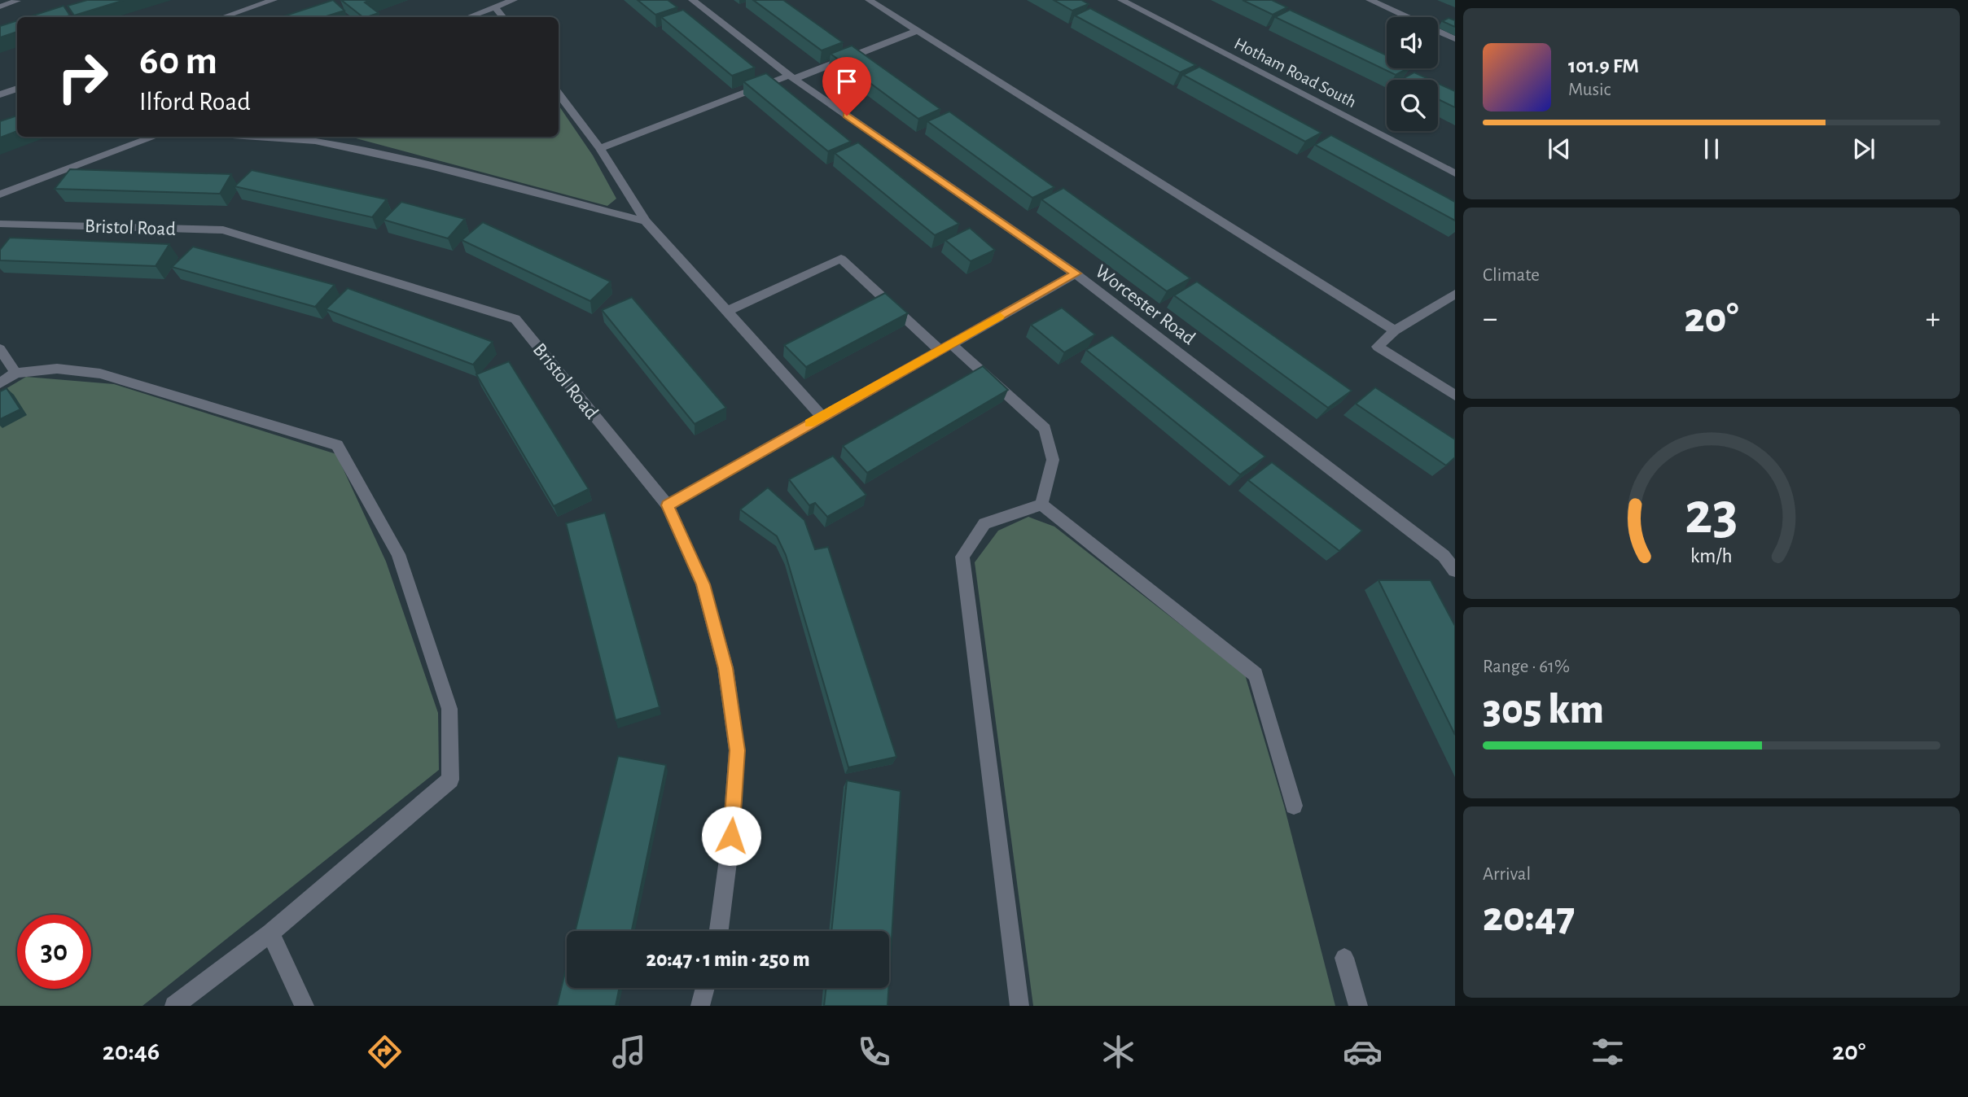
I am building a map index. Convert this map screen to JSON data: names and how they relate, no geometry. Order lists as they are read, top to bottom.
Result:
{
  "streets": {
    "street": ["Hotham Road South", "Bristol Road", "Worcester Road"]
  },
  "page": {
    "turn": ["60 m", "Ilford Road"],
    "song": ["101.9 FM", "Music"],
    "tile": [
      "Climate",
      ["Range · 61%", "305 km"],
      ["Arrival", "20:47"]
    ],
    "heat": ["−", "20°", "+"],
    "limit": "30",
    "trip": "20:47 · 1 min · 250 m",
    "tabs": ["20:46", "20°"],
    "gauge": ["23", "km/h"]
  }
}
